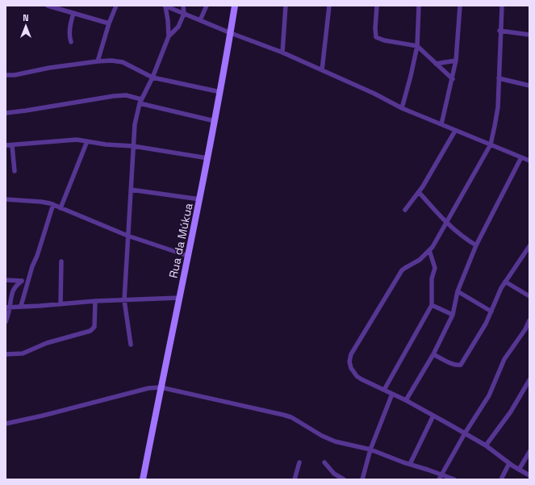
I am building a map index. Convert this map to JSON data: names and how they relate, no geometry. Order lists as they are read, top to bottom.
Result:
{
  "streets": {
    "street": ["Rua da Múkua"]
  },
  "north": "top"
}
